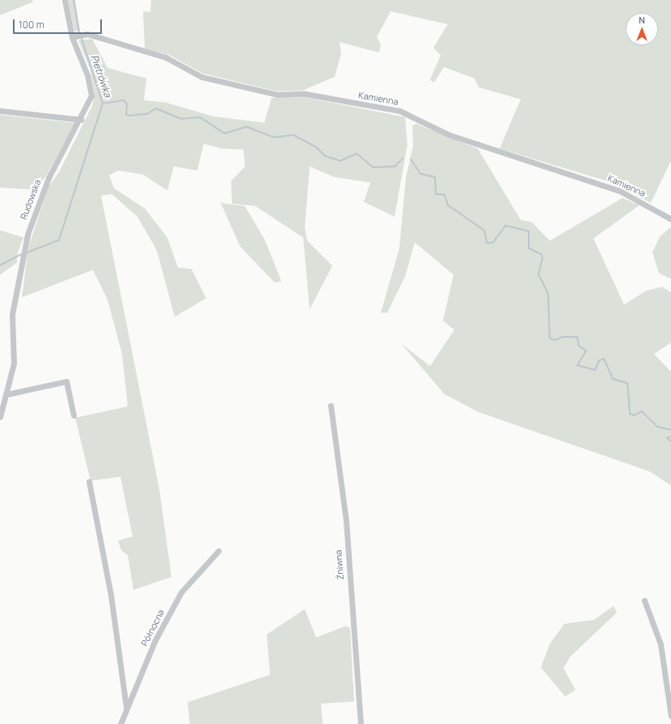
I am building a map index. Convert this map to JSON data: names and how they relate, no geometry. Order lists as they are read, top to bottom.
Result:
{
  "streets": {
    "street": [
      "Kamienna",
      "Rudowska",
      "Żniwna",
      "Północna"
    ]
  },
  "crossings": [
    ["Kamienna", "Rudowska"]
  ],
  "water": ["Pietrówka"],
  "scale_bar": "100 m",
  "north": "top"
}
